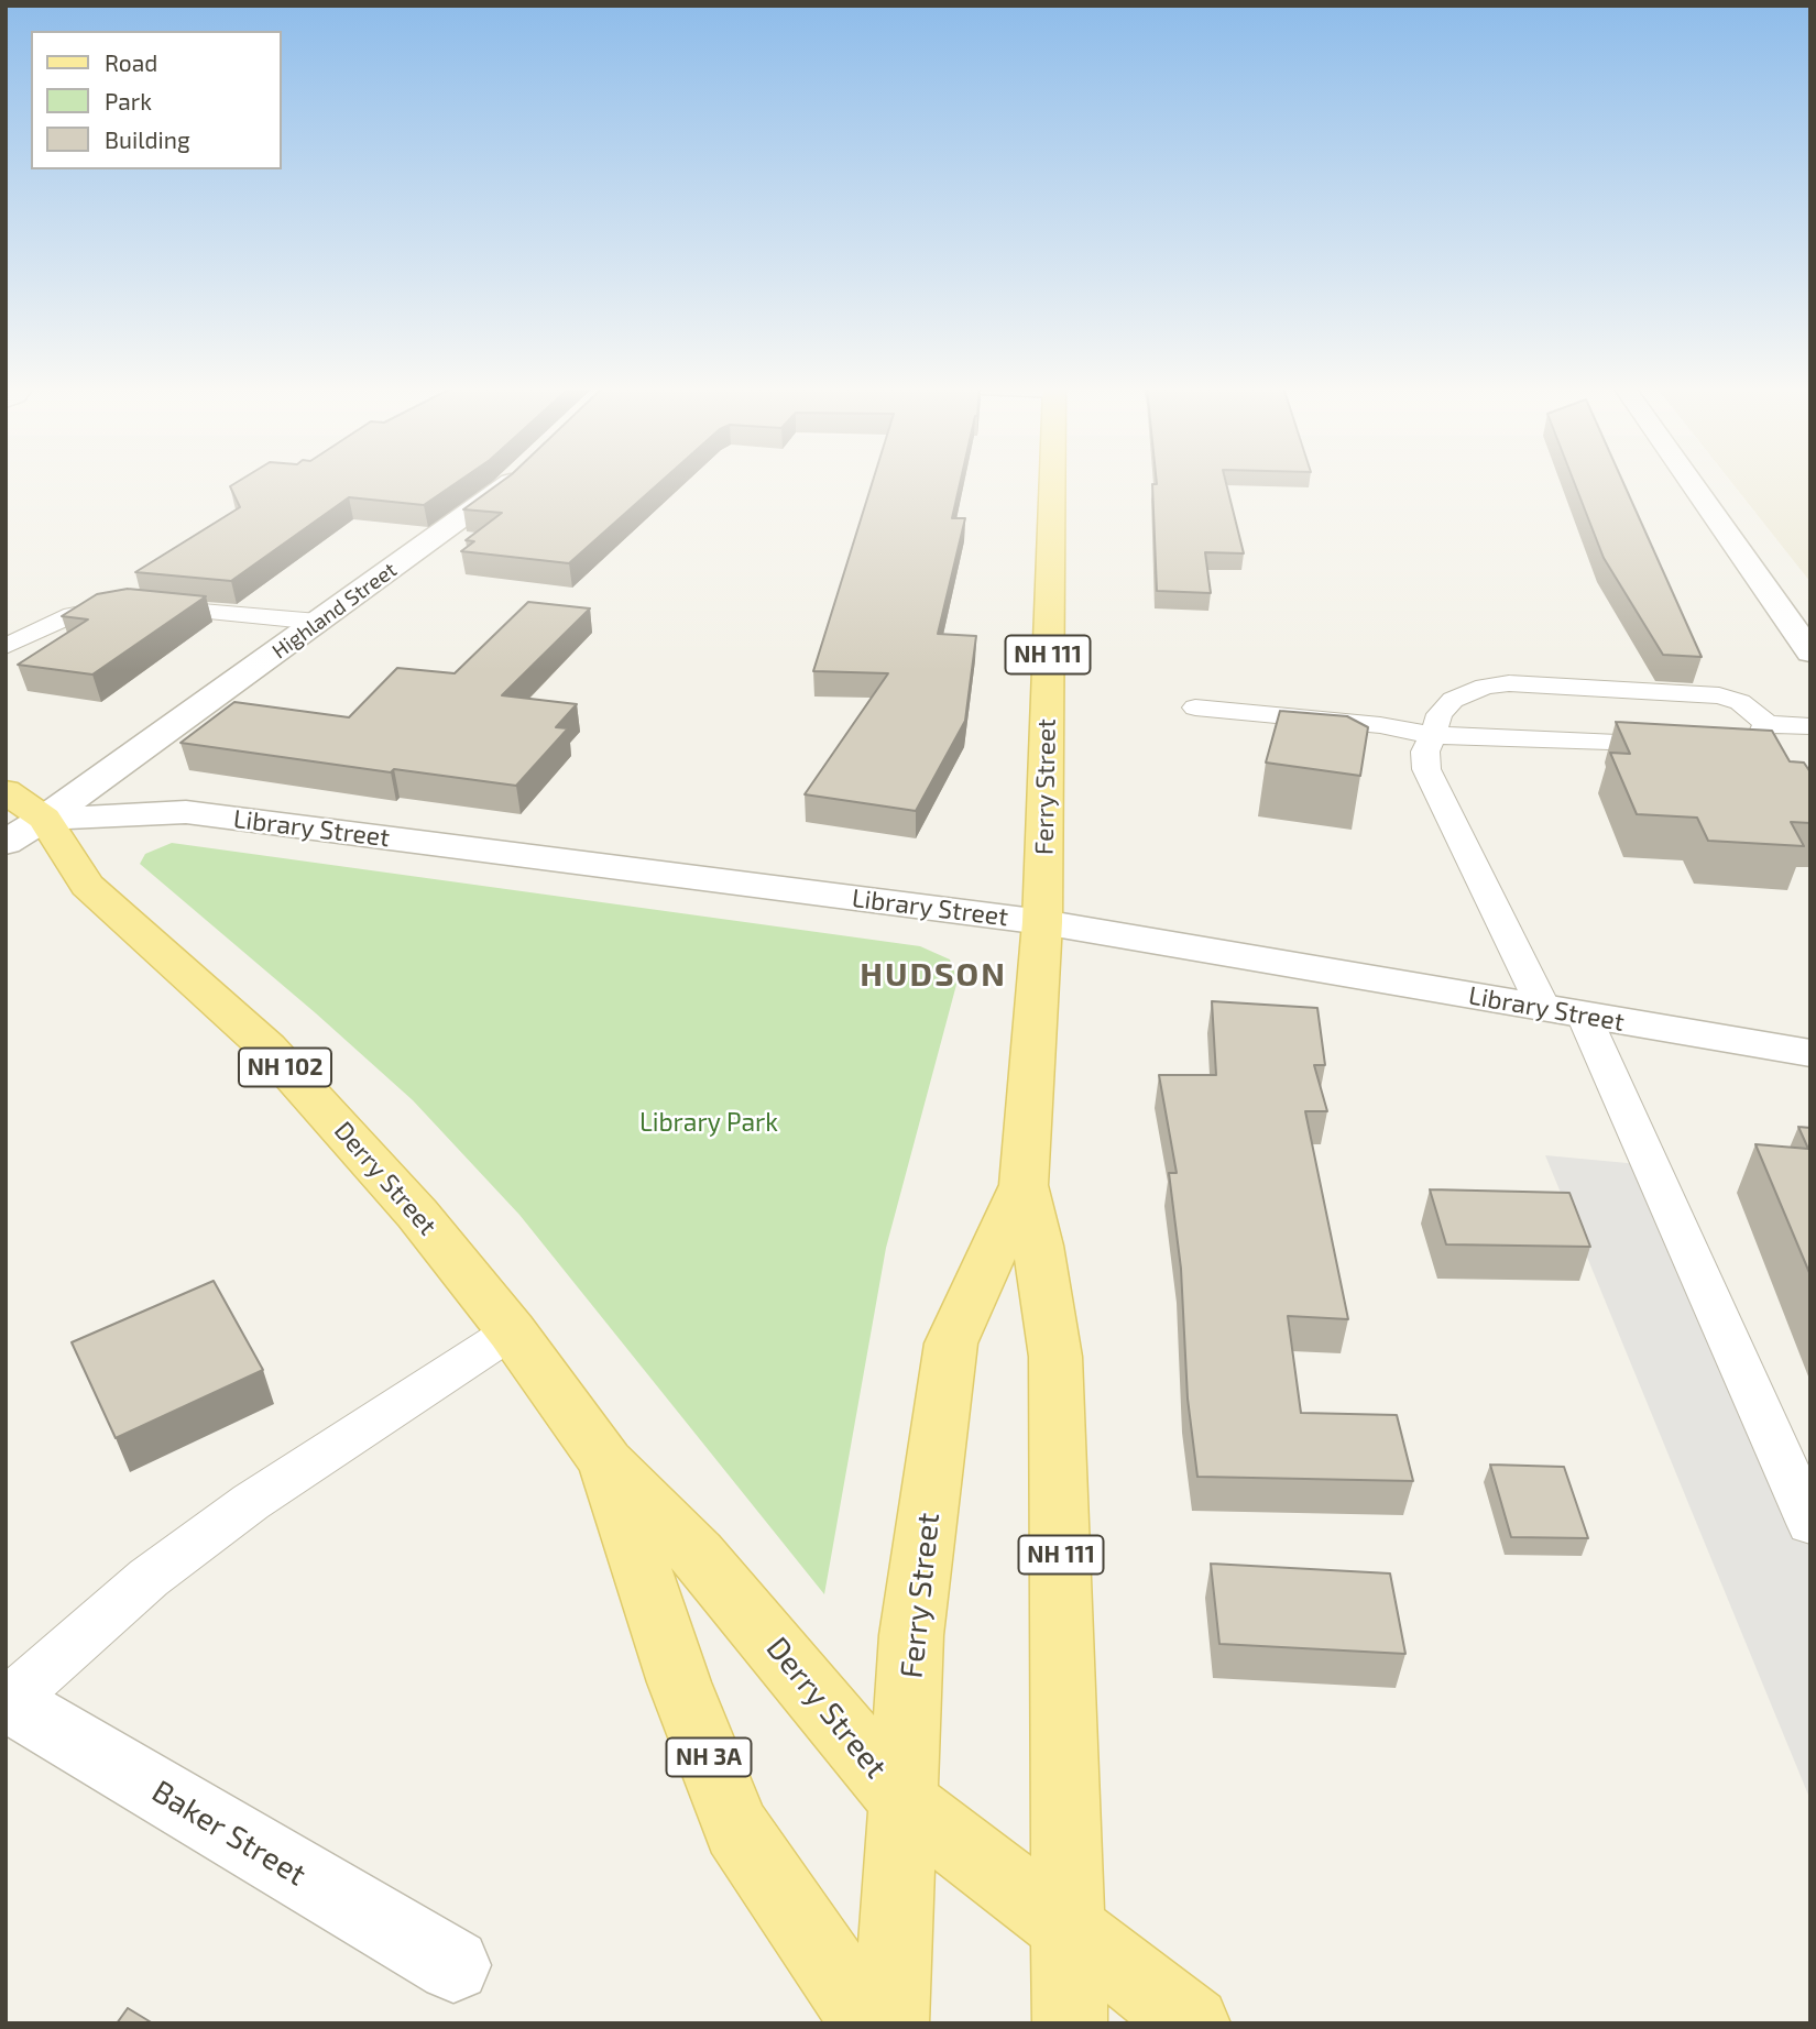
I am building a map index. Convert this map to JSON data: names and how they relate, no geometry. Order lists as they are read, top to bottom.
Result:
{
  "streets": {
    "main road": [
      "NH 111",
      "Ferry Street",
      "NH 102",
      "Derry Street",
      "NH 3A"
    ],
    "street": ["Highland Street", "Library Street", "Baker Street"]
  },
  "crossings": [
    ["Highland Street", "Library Street"],
    ["Highland Street", "Derry Street"],
    ["Ferry Street", "Library Street"],
    ["Ferry Street", "Derry Street"],
    ["Library Street", "Derry Street"]
  ],
  "districts": ["HUDSON"],
  "parks": ["Library Park"],
  "legend": ["Road", "Park", "Building"]
}
